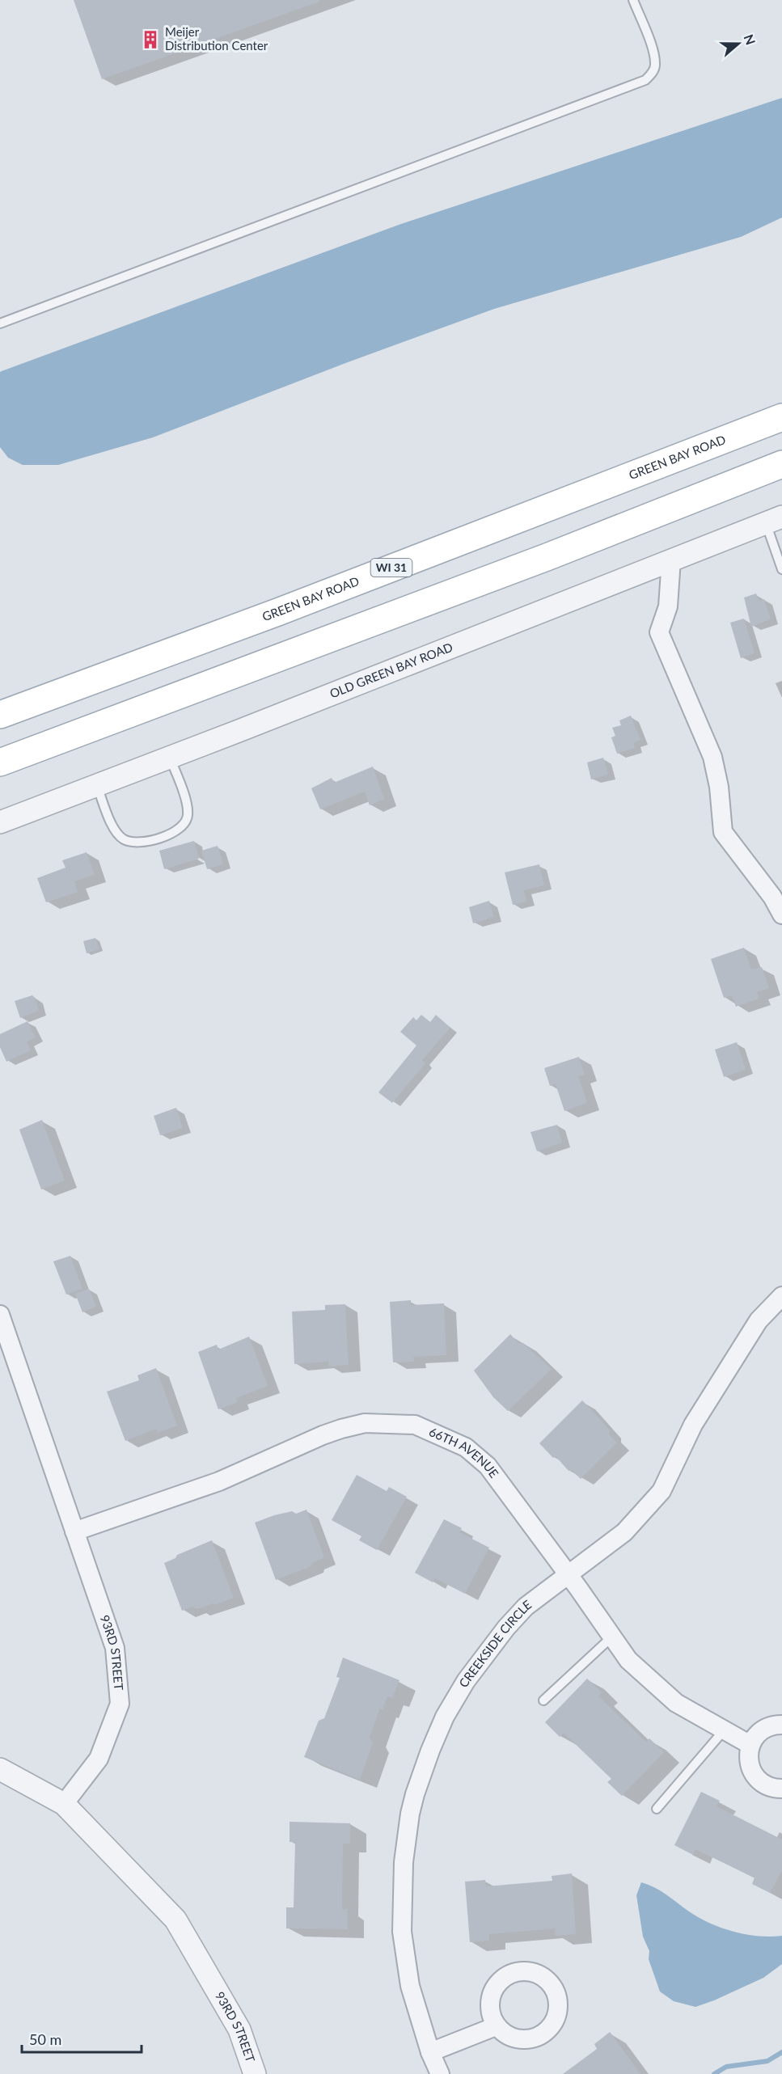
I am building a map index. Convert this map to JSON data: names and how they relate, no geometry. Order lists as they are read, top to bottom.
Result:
{
  "streets": {
    "main road": ["GREEN BAY ROAD", "WI 31"],
    "street": [
      "OLD GREEN BAY ROAD",
      "66TH AVENUE",
      "CREEKSIDE CIRCLE",
      "93RD STREET"
    ]
  },
  "crossings": [
    ["66TH AVENUE", "CREEKSIDE CIRCLE"],
    ["66TH AVENUE", "93RD STREET"]
  ],
  "places": {
    "building": ["Meijer Distribution Center"]
  },
  "scale_bar": "50 m",
  "north": "right"
}
